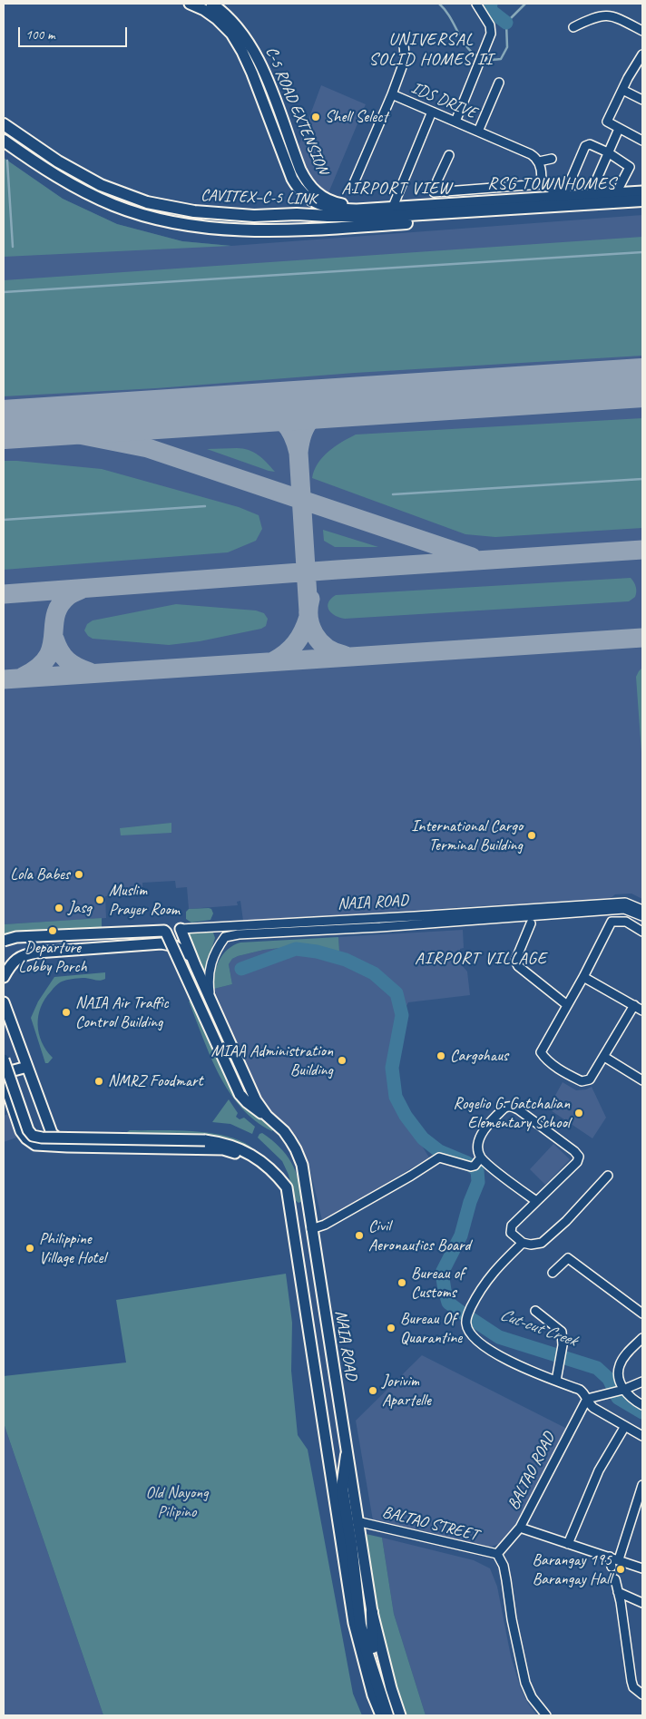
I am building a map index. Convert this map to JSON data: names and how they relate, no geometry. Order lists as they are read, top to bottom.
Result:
{
  "streets": {
    "highway": ["CAVITEX–C-5 LINK"],
    "main road": ["C-5 ROAD EXTENSION", "NAIA ROAD"],
    "street": ["IDS DRIVE", "BALTAO ROAD", "BALTAO STREET"]
  },
  "crossings": [
    ["NAIA ROAD", "BALTAO STREET"],
    ["BALTAO ROAD", "BALTAO STREET"]
  ],
  "districts": [
    "UNIVERSAL SOLID HOMES II",
    "RSG TOWNHOMES",
    "AIRPORT VIEW",
    "AIRPORT VILLAGE"
  ],
  "water": ["Cut-cut Creek"],
  "parks": ["Old Nayong Pilipino"],
  "places": [
    "Shell Select",
    "International Cargo Terminal Building",
    "Lola Babes",
    "Muslim Prayer Room",
    "Jasg",
    "Departure Lobby Porch",
    "NAIA Air Traffic Control Building",
    "Cargohaus",
    "MIAA Administration Building",
    "NMRZ Foodmart",
    "Rogelio G. Gatchalian Elementary School",
    "Civil Aeronautics Board",
    "Philippine Village Hotel",
    "Bureau of Customs",
    "Bureau Of Quarantine",
    "Jorivim Apartelle",
    "Barangay 195 Barangay Hall"
  ],
  "scale_bar": "100 m"
}
